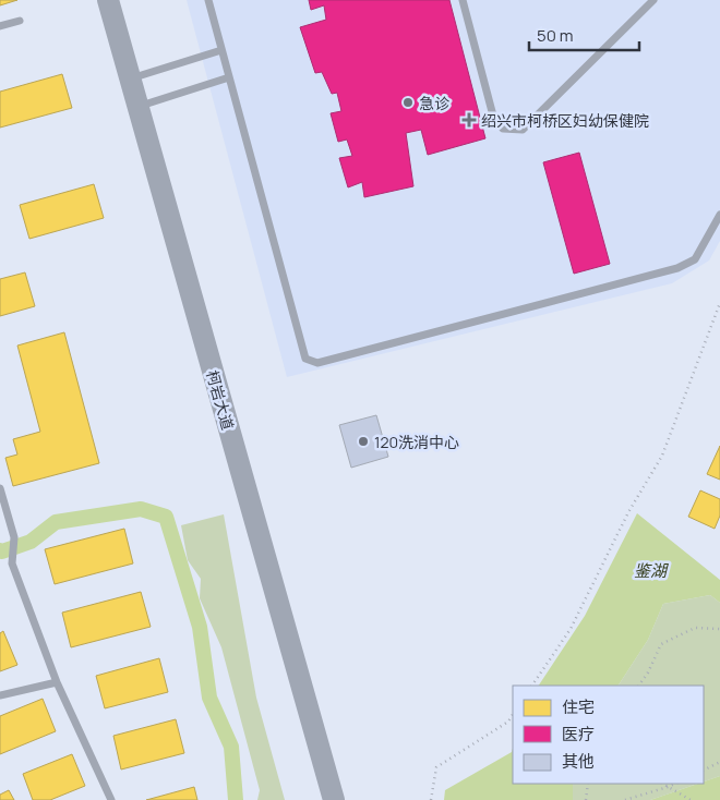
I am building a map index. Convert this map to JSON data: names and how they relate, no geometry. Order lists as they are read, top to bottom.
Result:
{
  "streets": {
    "street": ["柯岩大道"]
  },
  "water": ["鉴湖"],
  "places": {
    "other": ["急诊", "120洗消中心"],
    "health": ["绍兴市柯桥区妇幼保健院"]
  },
  "legend": ["住宅", "医疗", "其他"],
  "scale_bar": "50 m"
}
